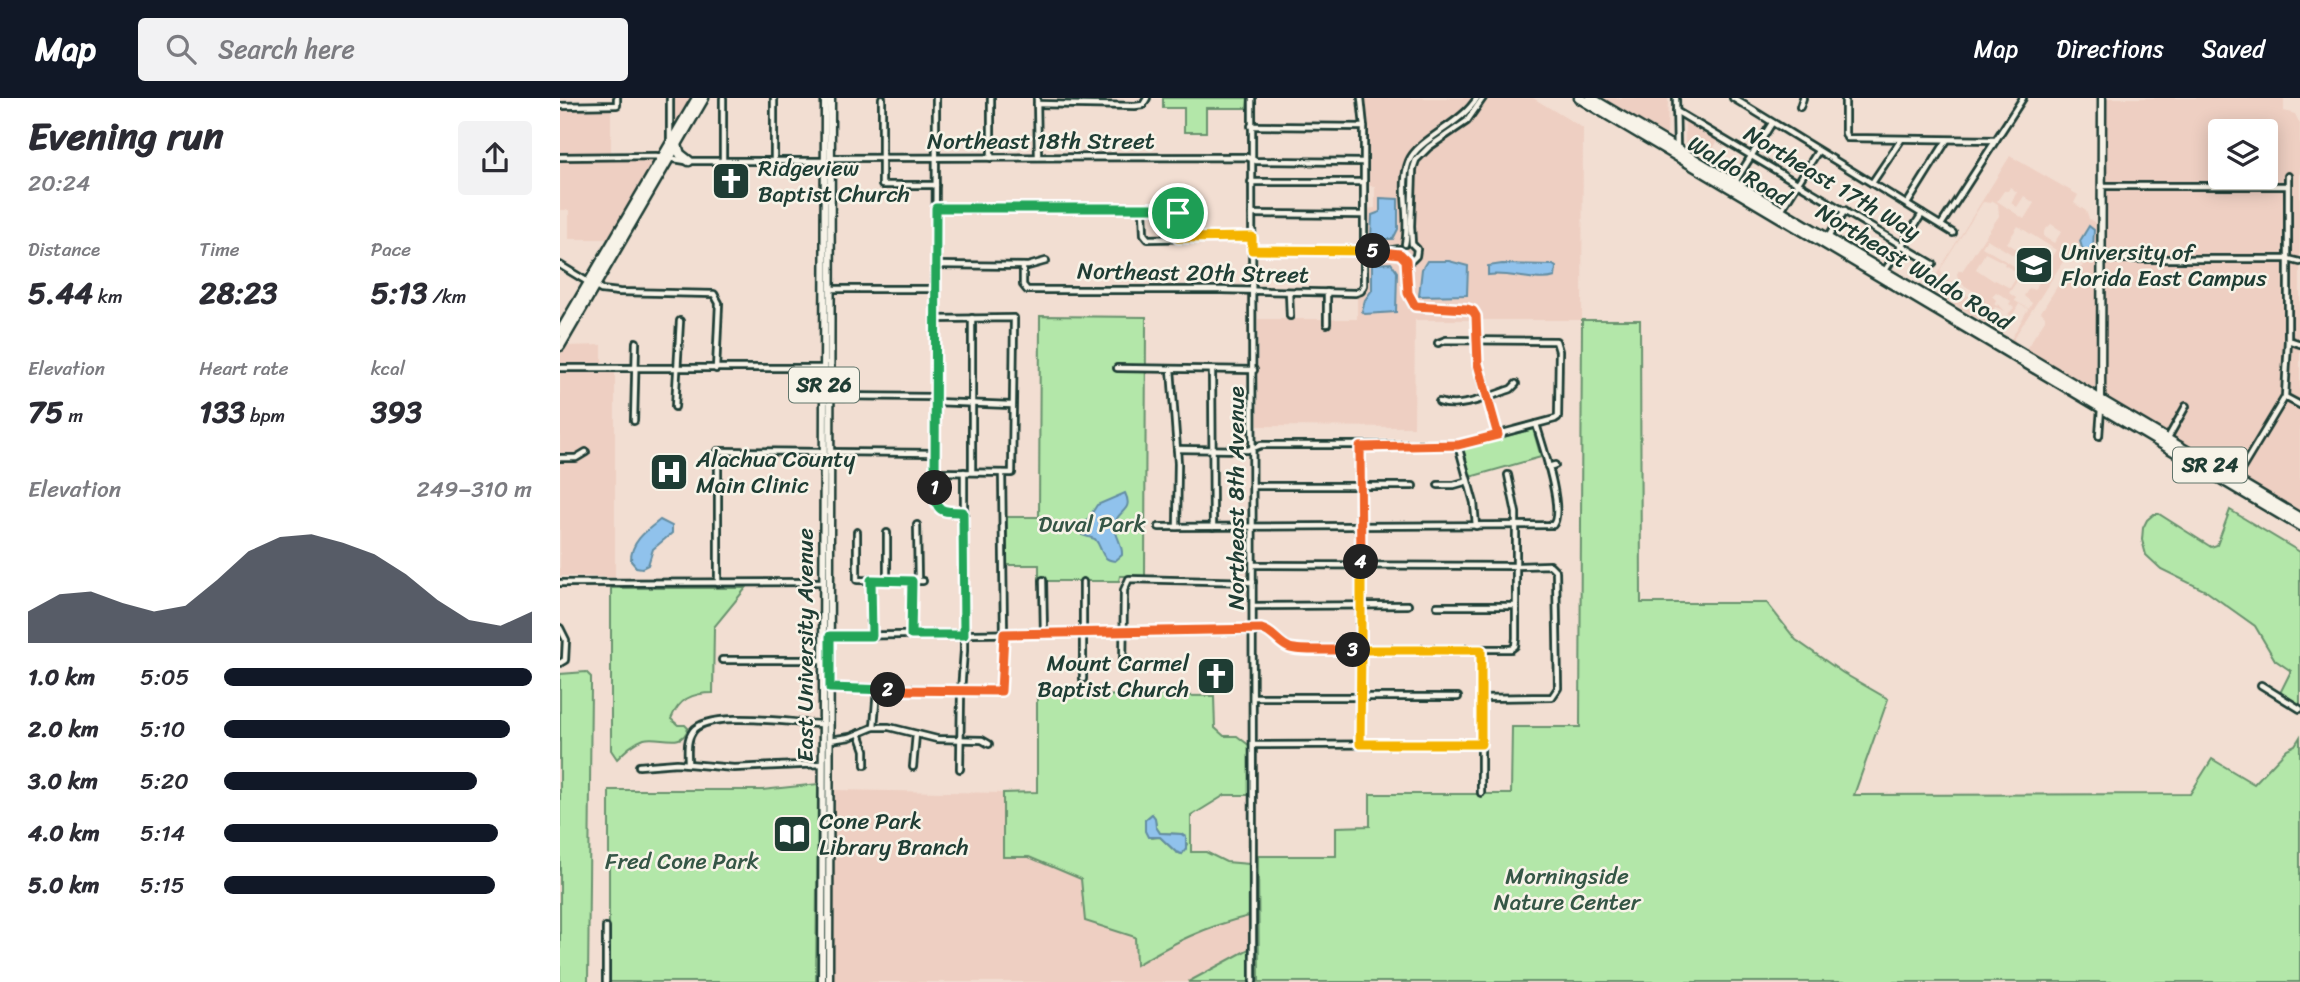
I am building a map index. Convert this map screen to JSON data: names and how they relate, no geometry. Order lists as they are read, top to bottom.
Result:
{
  "streets": {
    "highway": ["Waldo Road", "Northeast Waldo Road", "SR 24"],
    "main road": ["SR 26", "East University Avenue"],
    "street": [
      "Northeast 18th Street",
      "Northeast 17th Way",
      "Northeast 20th Street",
      "Northeast 8th Avenue"
    ]
  },
  "crossings": [
    ["Northeast 18th Street", "Northeast 8th Avenue"],
    ["Northeast 18th Street", "East University Avenue"],
    ["Waldo Road", "Northeast Waldo Road"],
    ["Northeast Waldo Road", "SR 24"],
    ["Northeast 20th Street", "Northeast 8th Avenue"]
  ],
  "parks": ["Duval Park", "Fred Cone Park", "Morningside Nature Center"],
  "places": {
    "church": ["Ridgeview Baptist Church", "Mount Carmel Baptist Church"],
    "school or university": ["University of Florida East Campus"],
    "hospital": ["Alachua County Main Clinic"],
    "library": ["Cone Park Library Branch"]
  },
  "page": {
    "header": "Map",
    "search": "Search here",
    "nav": ["Map", "Directions", "Saved"],
    "heading": ["Evening run", "20:24"],
    "stats": [
      ["Distance", "5.44 km"],
      ["Time", "28:23"],
      ["Pace", "5:13 /km"],
      ["Elevation", "75 m"],
      ["Heart rate", "133 bpm"],
      ["kcal", "393"]
    ],
    "pins": [
      "5",
      "1",
      "4",
      "3",
      "2"
    ],
    "chart": ["Elevation", "249–310 m"],
    "list": [
      {
        "name": "1.0 km",
        "note": "5:05"
      },
      {
        "name": "2.0 km",
        "note": "5:10"
      },
      {
        "name": "3.0 km",
        "note": "5:20"
      },
      {
        "name": "4.0 km",
        "note": "5:14"
      },
      {
        "name": "5.0 km",
        "note": "5:15"
      }
    ]
  }
}
